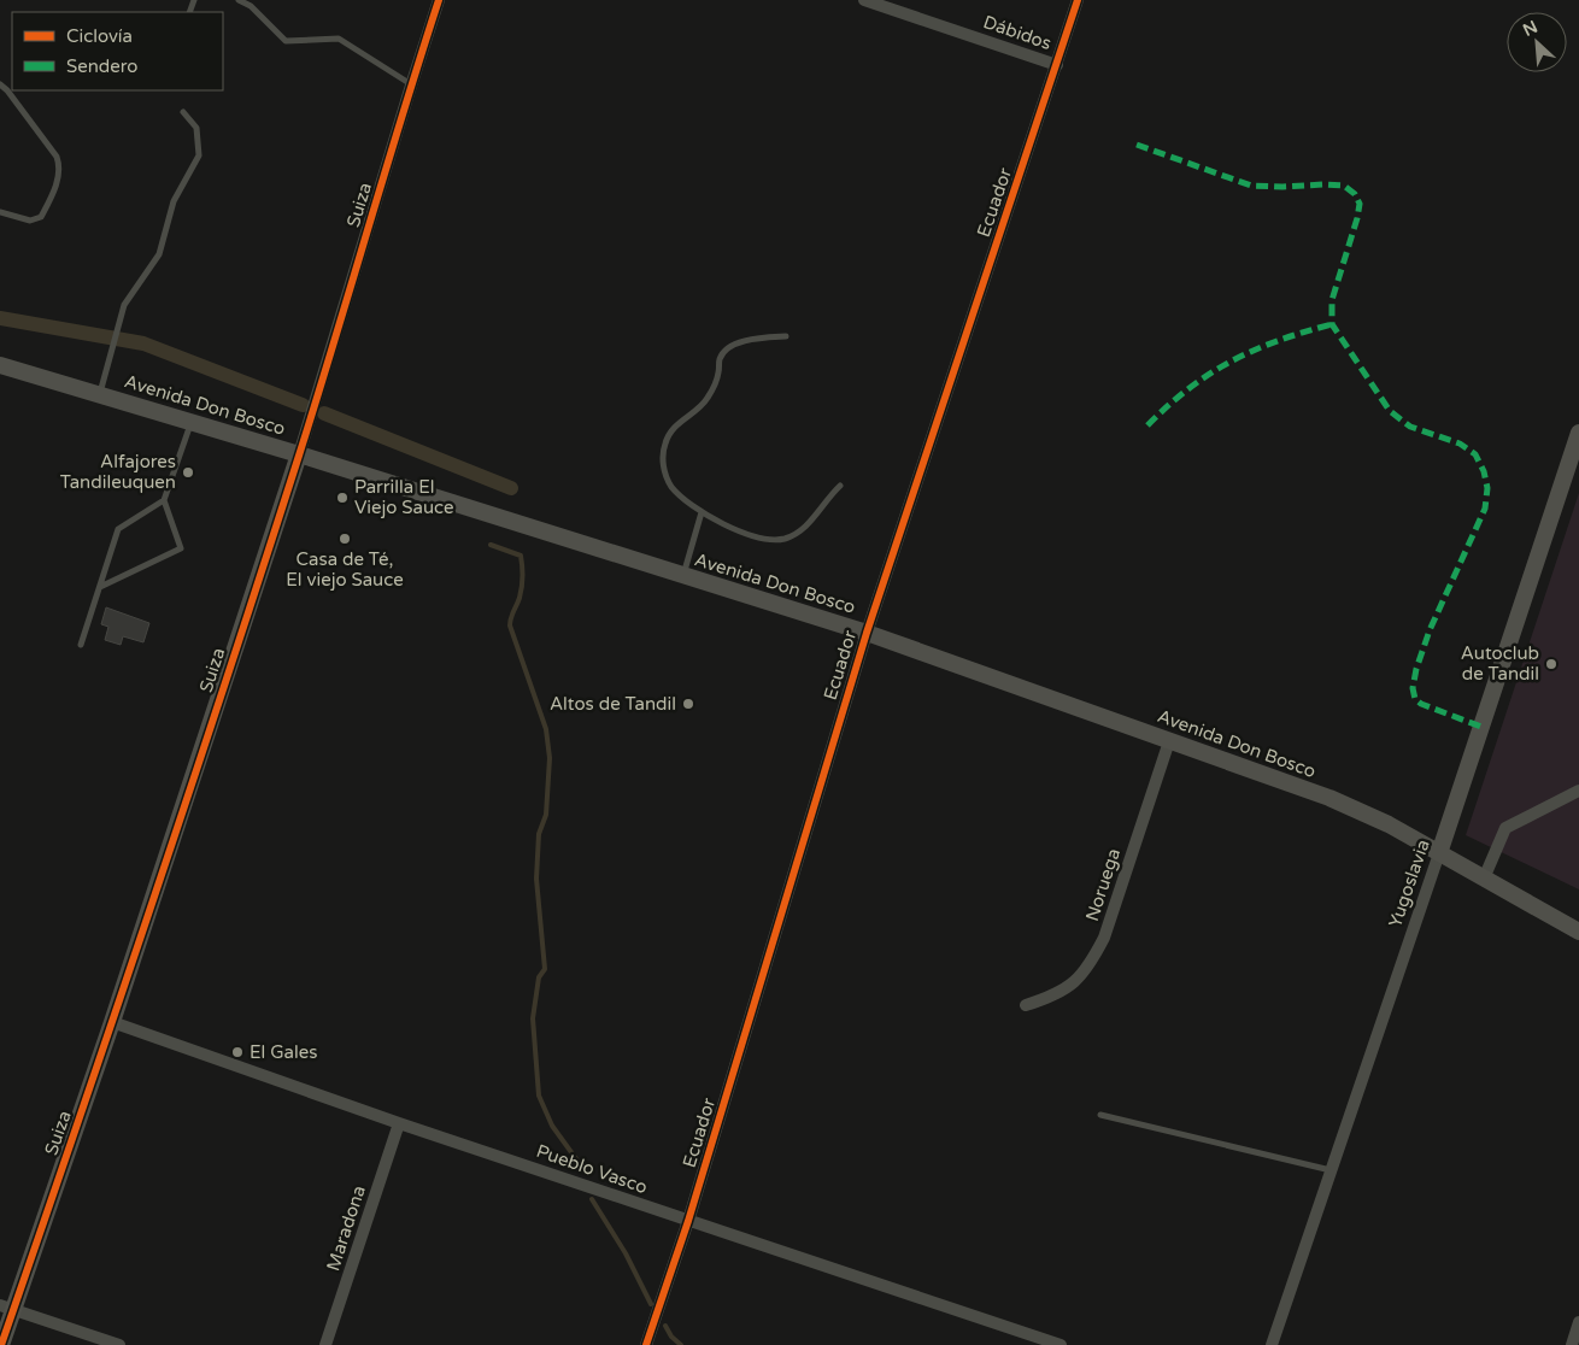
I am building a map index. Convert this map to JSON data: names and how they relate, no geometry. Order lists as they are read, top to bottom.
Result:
{
  "streets": {
    "main road": ["Suiza", "Avenida Don Bosco", "Yugoslavia"],
    "street": [
      "Dábidos",
      "Ecuador",
      "Noruega",
      "Pueblo Vasco",
      "Maradona"
    ]
  },
  "crossings": [
    ["Dábidos", "Ecuador"],
    ["Ecuador", "Avenida Don Bosco"],
    ["Ecuador", "Pueblo Vasco"],
    ["Suiza", "Avenida Don Bosco"],
    ["Suiza", "Pueblo Vasco"],
    ["Avenida Don Bosco", "Yugoslavia"],
    ["Avenida Don Bosco", "Noruega"],
    ["Pueblo Vasco", "Maradona"]
  ],
  "places": [
    "Alfajores Tandileuquen",
    "Parrilla El Viejo Sauce",
    "Casa de Té, El viejo Sauce",
    "Autoclub de Tandil",
    "Altos de Tandil",
    "El Gales"
  ],
  "legend": ["Ciclovía", "Sendero"],
  "north": "top left"
}
